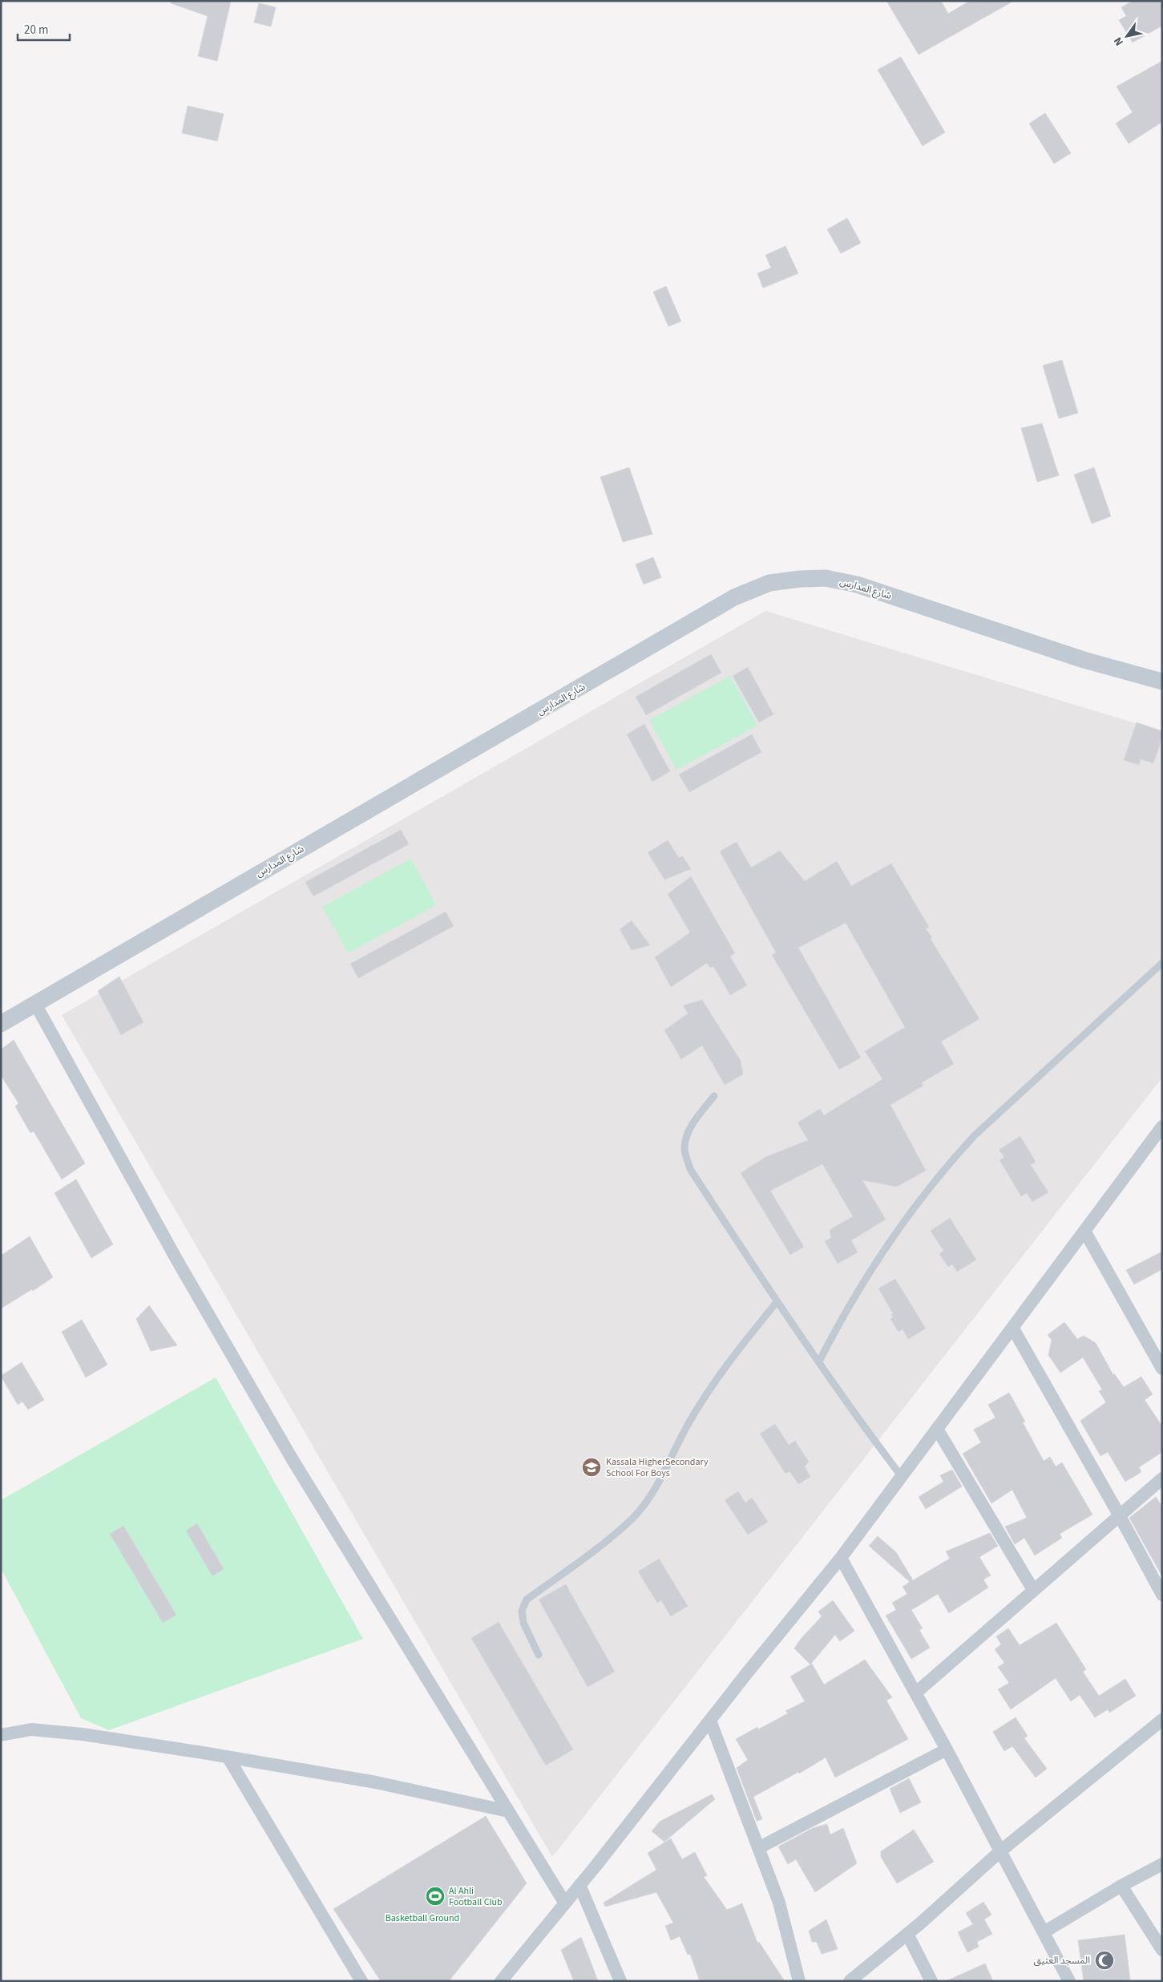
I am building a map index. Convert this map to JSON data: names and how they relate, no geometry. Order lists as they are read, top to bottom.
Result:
{
  "streets": {
    "street": ["شارع المدارس"]
  },
  "parks": ["Basketball Ground"],
  "places": {
    "school or university": ["Kassala HigherSecondary School For Boys"],
    "sports": ["Al Ahli Football Club"],
    "mosque": ["المسجد العتيق"]
  },
  "scale_bar": "20 m",
  "north": "bottom left"
}
